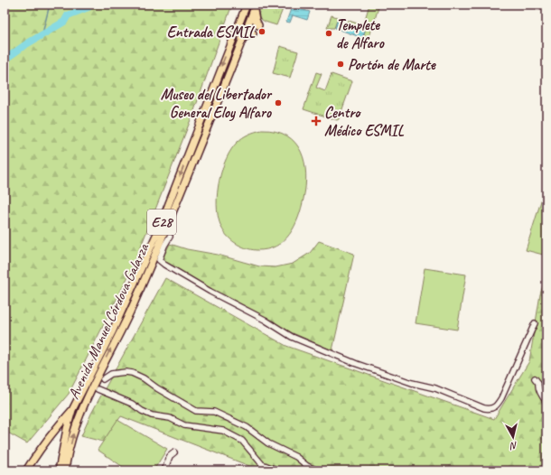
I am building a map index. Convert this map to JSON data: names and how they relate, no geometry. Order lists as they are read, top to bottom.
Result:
{
  "streets": {
    "main road": ["E28", "Avenida Manuel Córdova Galarza"]
  },
  "places": {
    "other": [
      "Entrada ESMIL",
      "Templete de Alfaro",
      "Portón de Marte",
      "Museo del Libertador General Eloy Alfaro"
    ],
    "health": ["Centro Médico ESMIL"]
  },
  "north": "bottom"
}
